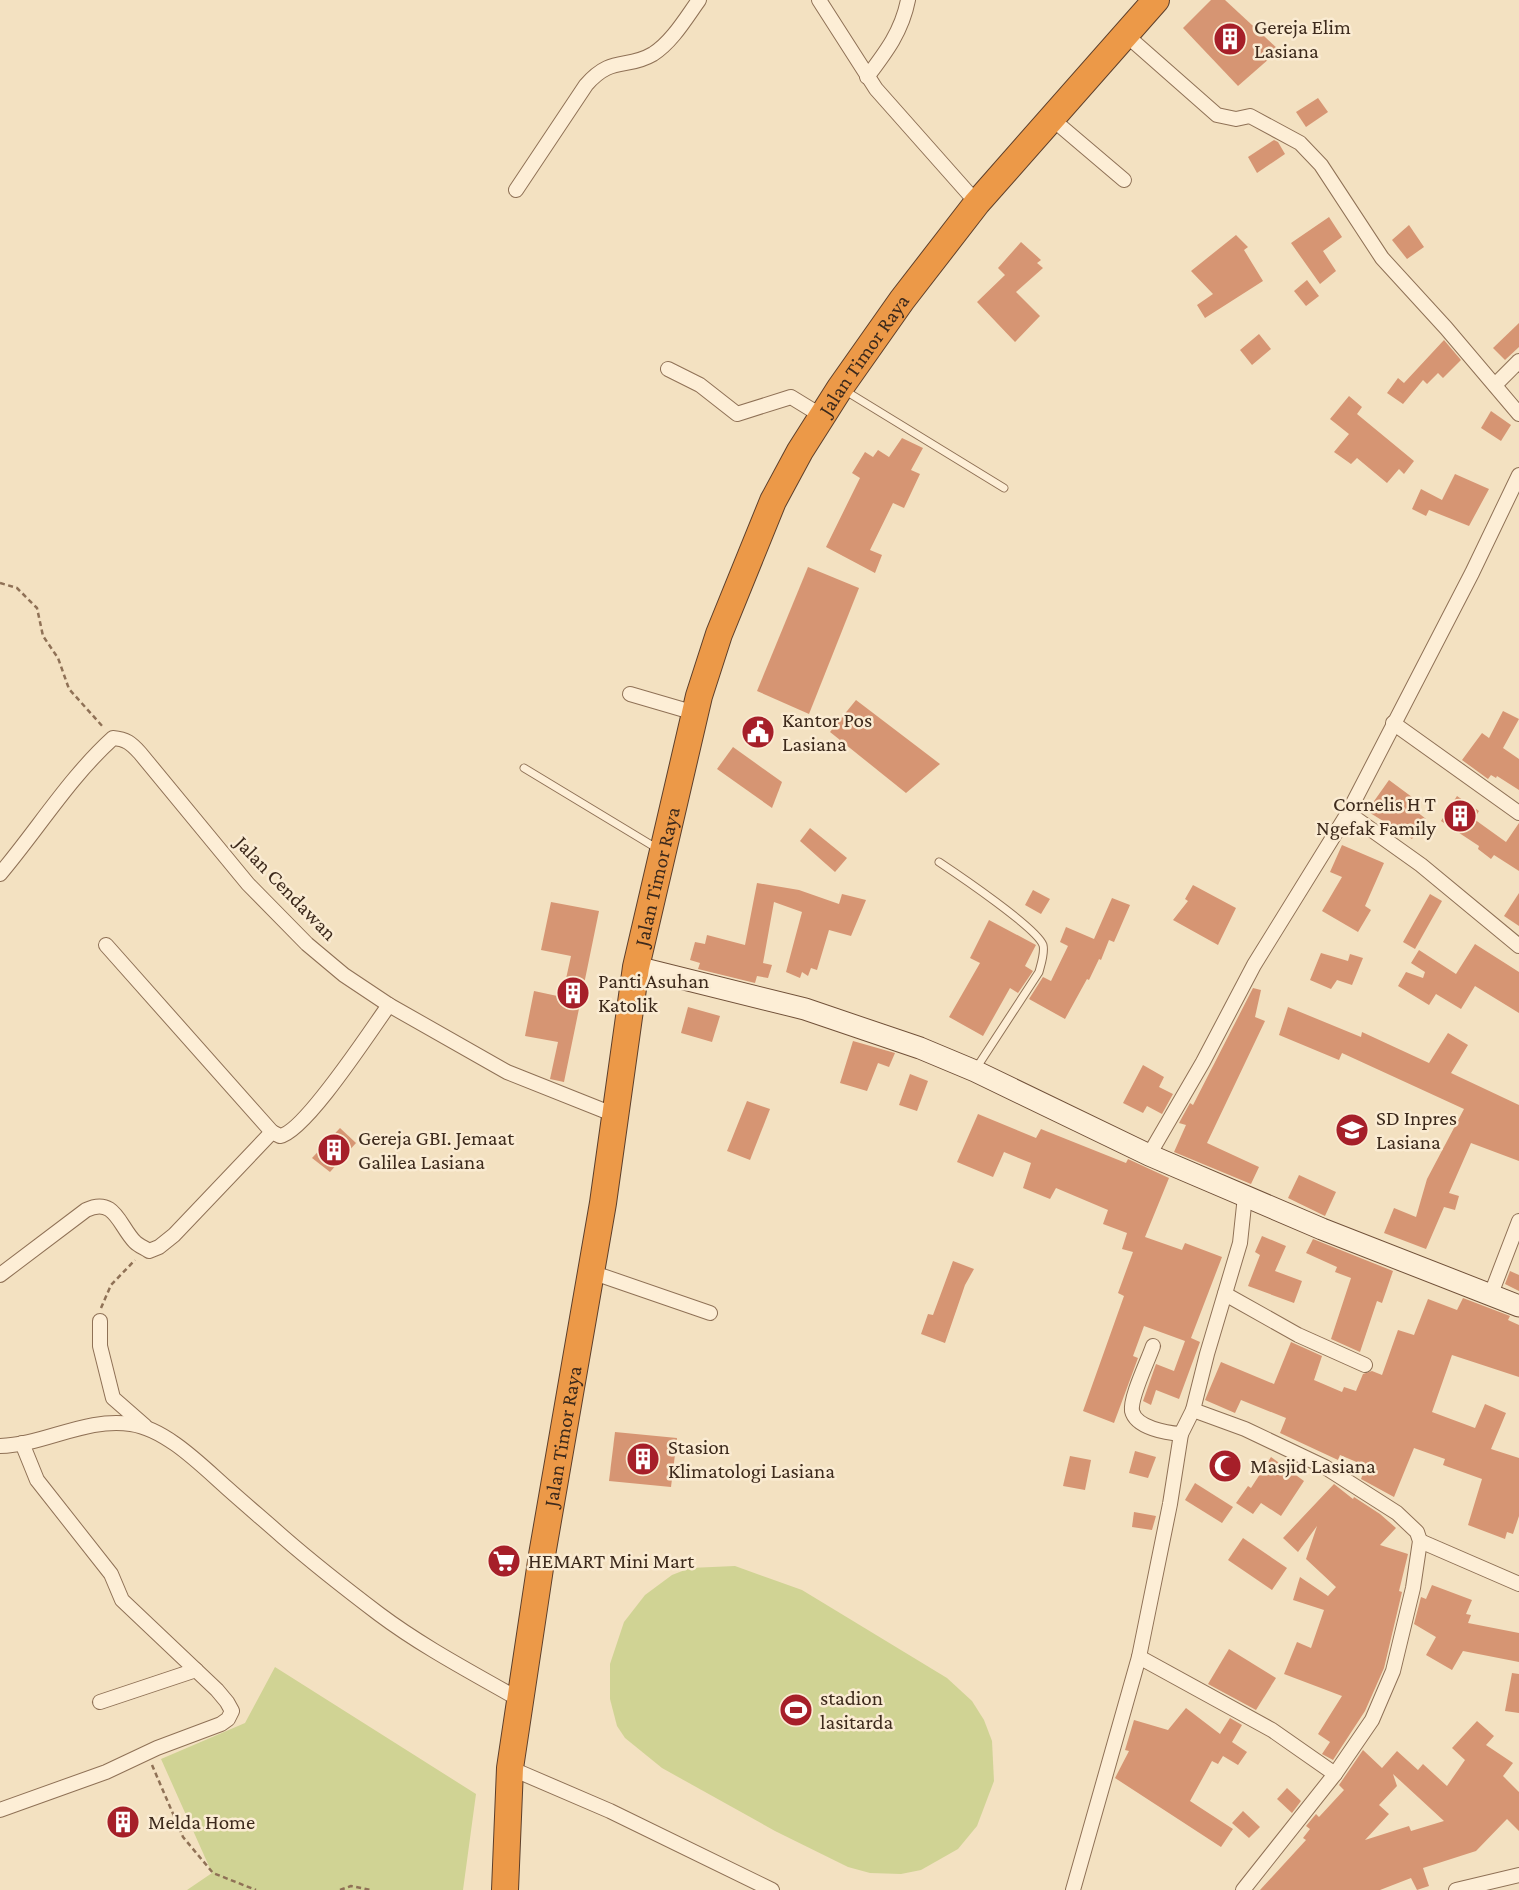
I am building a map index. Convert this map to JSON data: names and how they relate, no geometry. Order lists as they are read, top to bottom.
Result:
{
  "streets": {
    "highway": ["Jalan Timor Raya"],
    "street": ["Jalan Cendawan"]
  },
  "crossings": [
    ["Jalan Timor Raya", "Jalan Cendawan"]
  ],
  "places": {
    "building": [
      "Gereja Elim Lasiana",
      "Cornelis H T Ngefak Family",
      "Panti Asuhan Katolik",
      "Gereja GBI. Jemaat Galilea Lasiana",
      "Stasion Klimatologi Lasiana",
      "Melda Home"
    ],
    "public building": ["Kantor Pos Lasiana"],
    "school or university": ["SD Inpres Lasiana"],
    "mosque": ["Masjid Lasiana"],
    "supermarket": ["HEMART Mini Mart"],
    "sports": ["stadion lasitarda"]
  }
}
